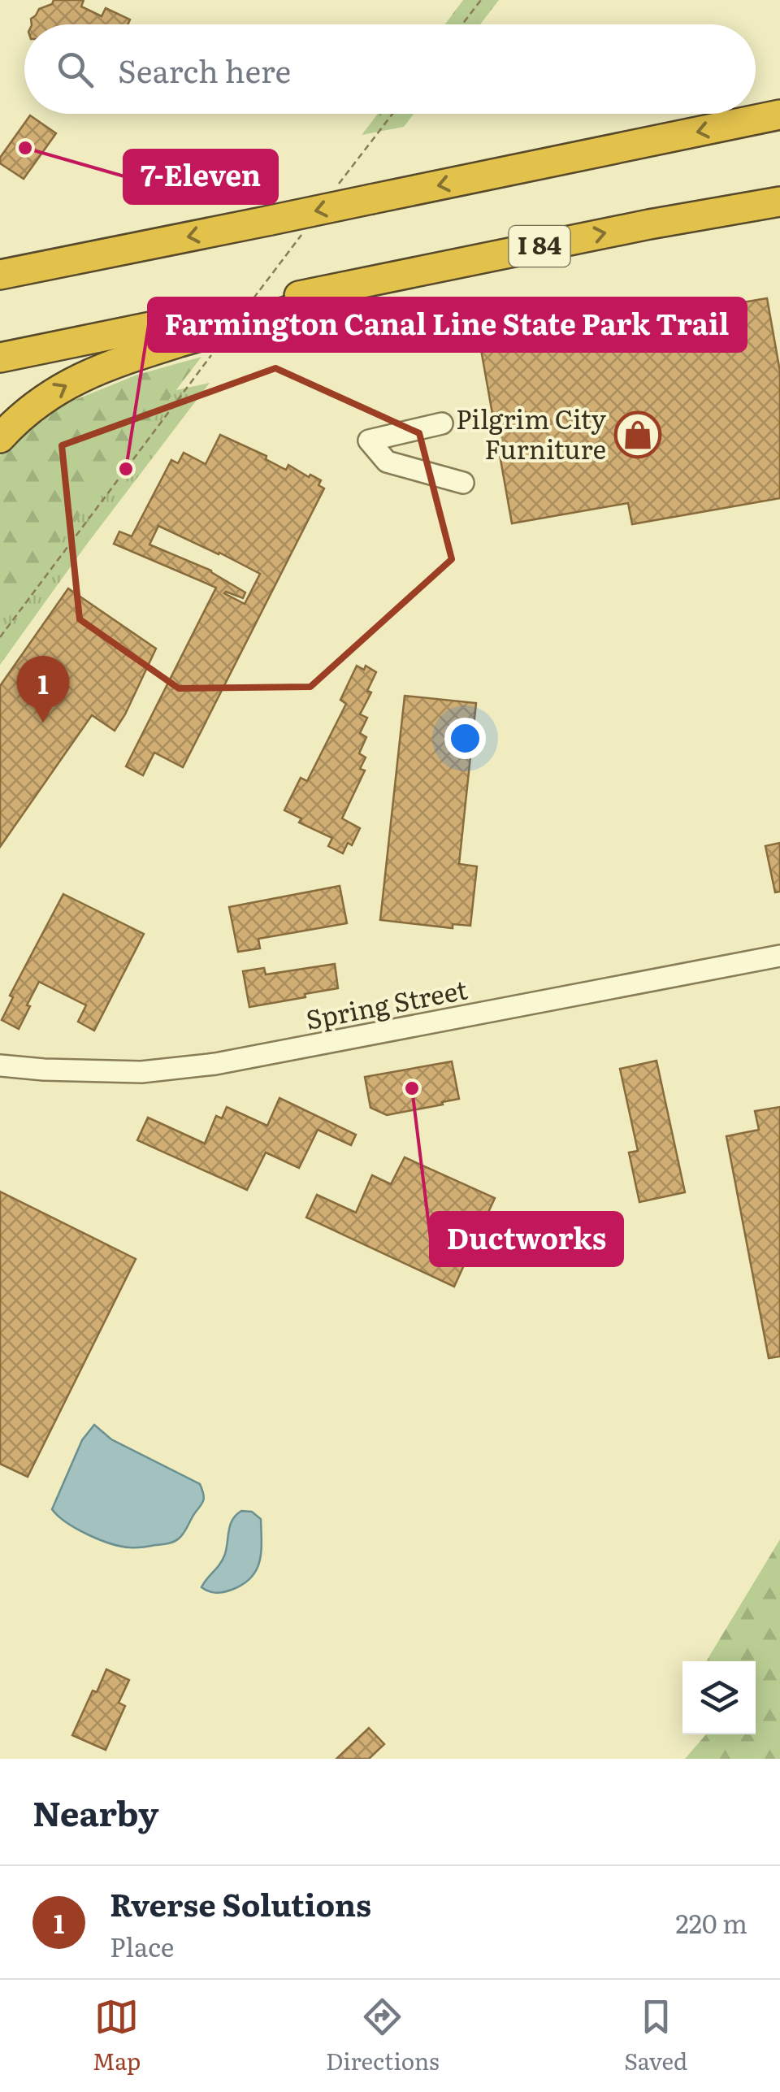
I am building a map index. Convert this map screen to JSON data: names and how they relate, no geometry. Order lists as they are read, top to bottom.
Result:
{
  "streets": {
    "highway": ["I 84"],
    "street": ["Spring Street"]
  },
  "places": {
    "other": ["7-Eleven", "Farmington Canal Line State Park Trail", "Ductworks"],
    "shop": ["Pilgrim City Furniture"]
  },
  "page": {
    "search": "Search here",
    "pins": "1",
    "heading": "Nearby",
    "list": [
      {
        "mark": "1",
        "name": "Rverse Solutions",
        "note": "Place",
        "value": "220 m"
      }
    ],
    "nav": ["Map", "Directions", "Saved"]
  }
}
